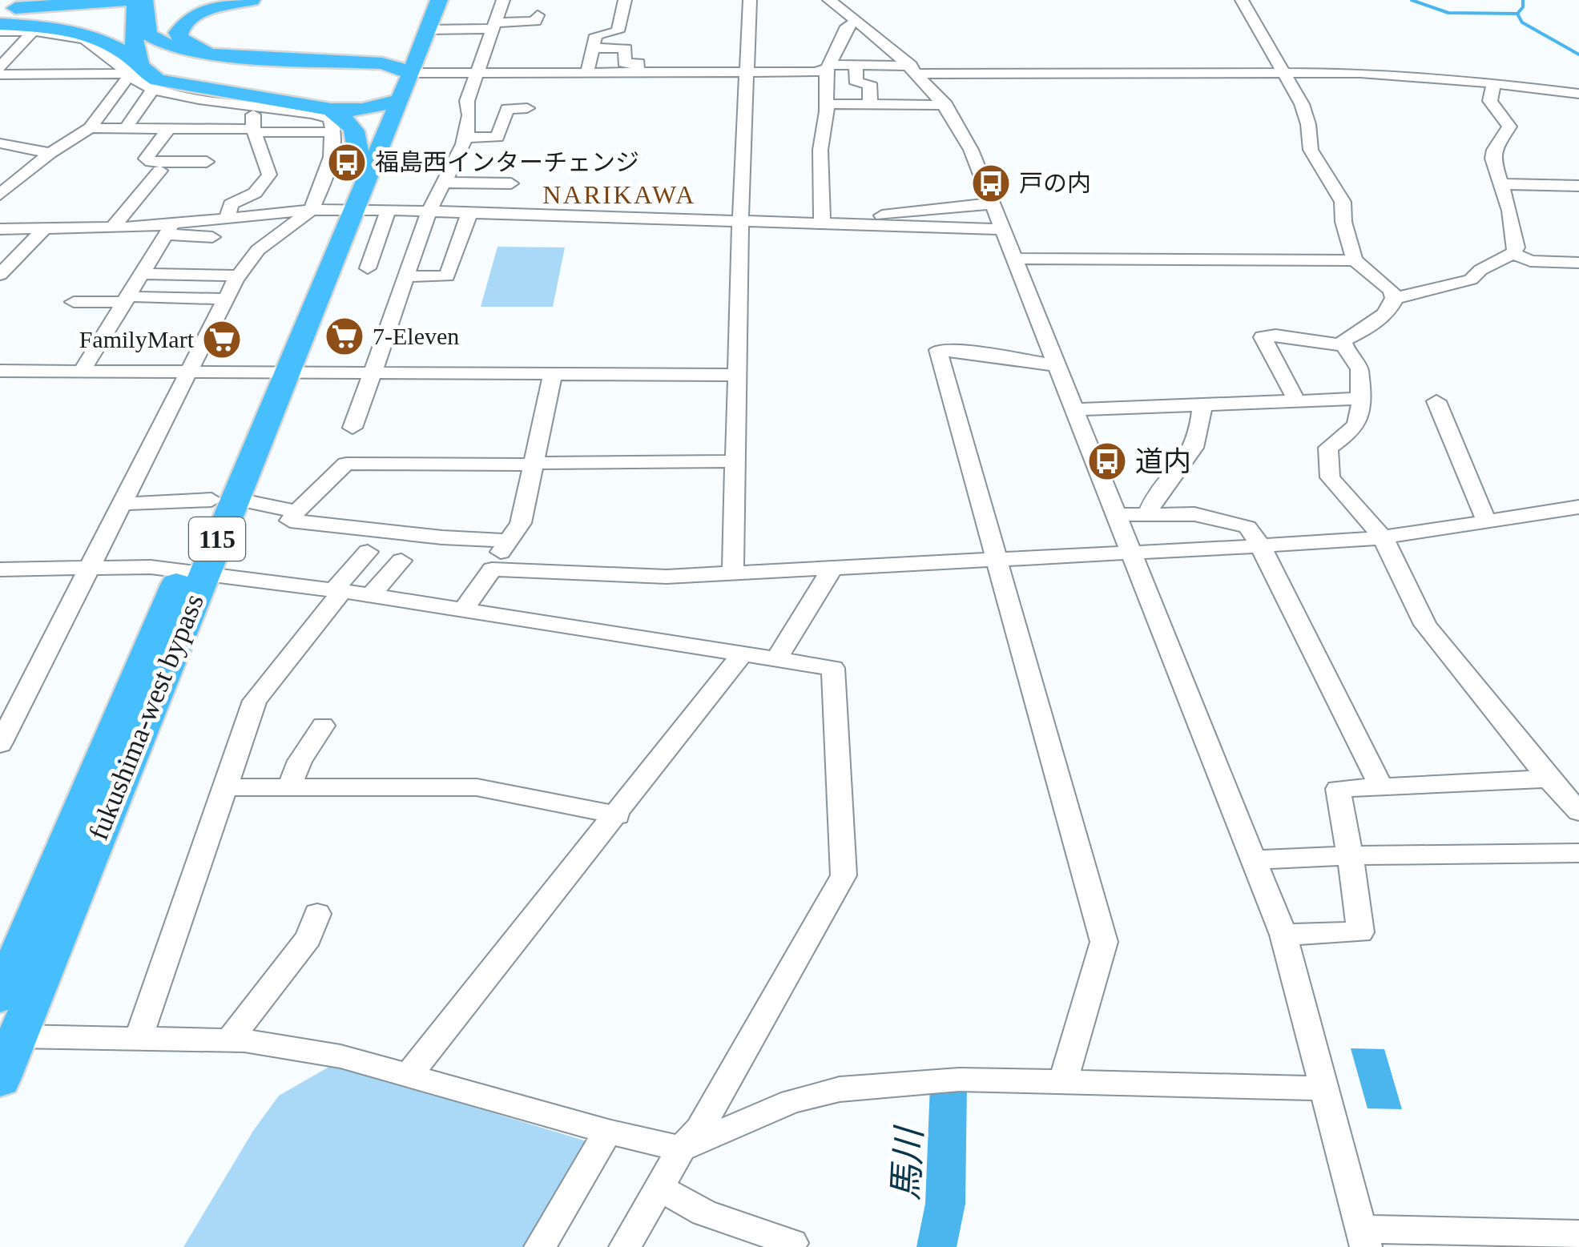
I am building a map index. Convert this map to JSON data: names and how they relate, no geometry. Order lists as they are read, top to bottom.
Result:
{
  "streets": {
    "highway": ["115", "fukushima-west bypass"]
  },
  "districts": ["NARIKAWA"],
  "water": ["馬川"],
  "places": {
    "bus stop": ["福島西インターチェンジ", "戸の内", "道内"],
    "supermarket": ["7-Eleven", "FamilyMart"]
  }
}
